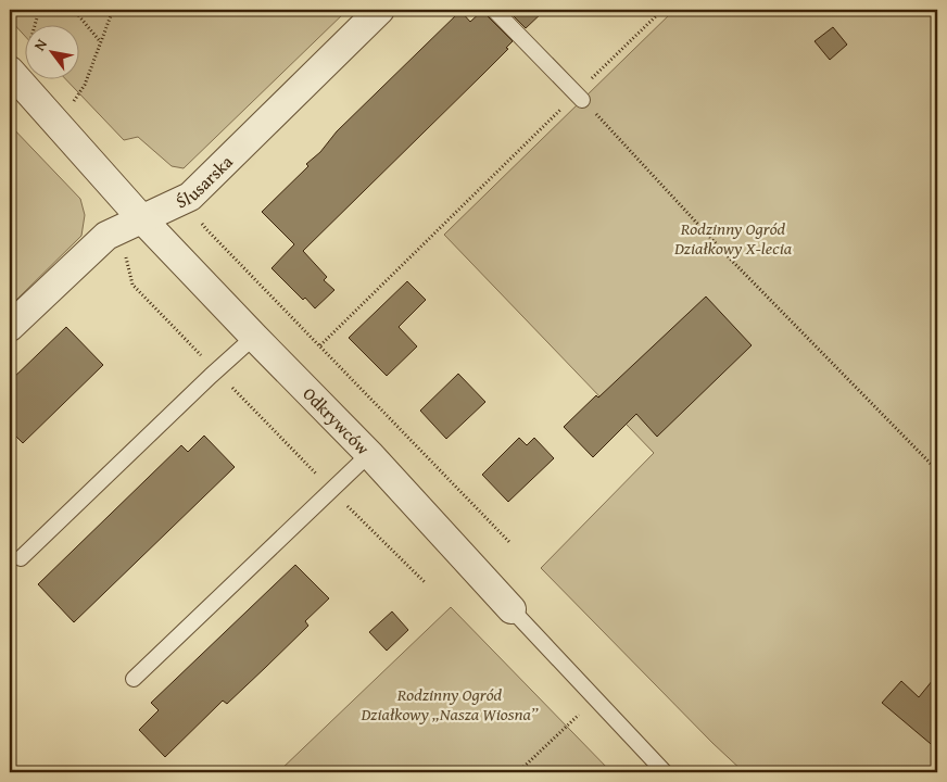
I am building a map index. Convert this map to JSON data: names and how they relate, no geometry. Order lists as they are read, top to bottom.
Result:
{
  "streets": {
    "street": ["Ślusarska", "Odkrywców"]
  },
  "crossings": [
    ["Ślusarska", "Odkrywców"]
  ],
  "parks": ["Rodzinny Ogród Działkowy X-lecia", "Rodzinny Ogród Działkowy „Nasza Wiosna”"],
  "north": "top left"
}
